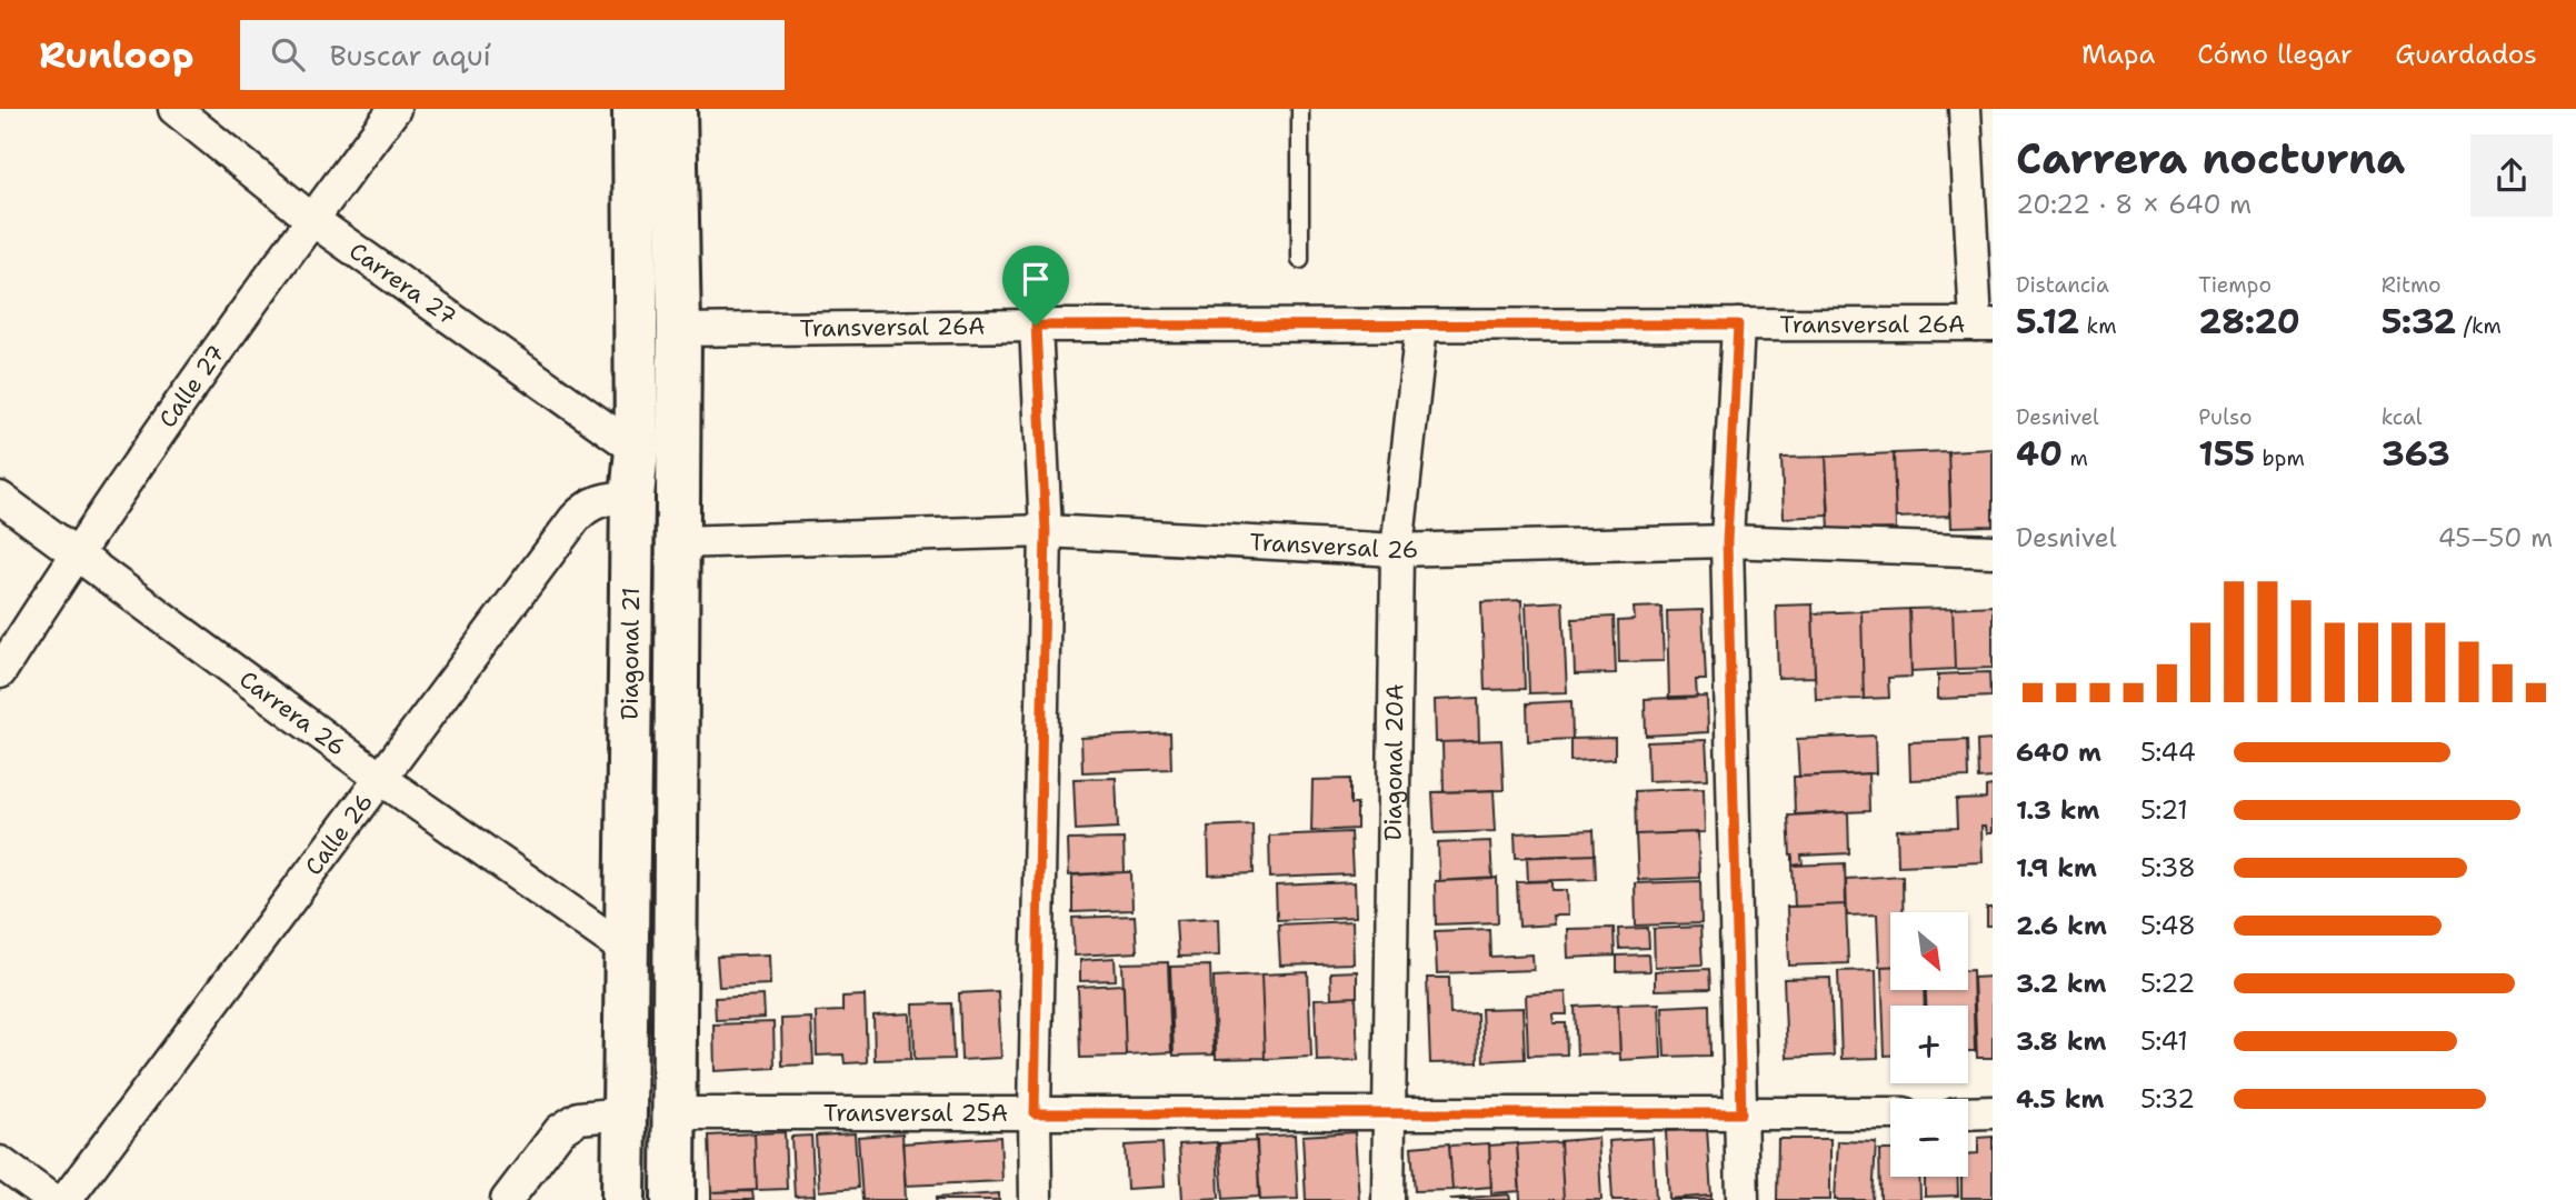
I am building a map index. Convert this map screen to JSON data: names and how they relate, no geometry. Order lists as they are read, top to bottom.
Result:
{
  "streets": {
    "highway": ["Diagonal 21"],
    "street": [
      "Carrera 27",
      "Transversal 26A",
      "Calle 27",
      "Transversal 26",
      "Carrera 26",
      "Diagonal 20A",
      "Calle 26",
      "Transversal 25A"
    ]
  },
  "crossings": [
    ["Carrera 27", "Calle 27"],
    ["Carrera 27", "Diagonal 21"],
    ["Transversal 26A", "Diagonal 21"],
    ["Transversal 26A", "Diagonal 20A"],
    ["Calle 27", "Carrera 26"],
    ["Transversal 26", "Diagonal 21"],
    ["Transversal 26", "Diagonal 20A"],
    ["Diagonal 21", "Carrera 26"],
    ["Diagonal 21", "Calle 26"],
    ["Diagonal 21", "Transversal 25A"],
    ["Carrera 26", "Calle 26"],
    ["Diagonal 20A", "Transversal 25A"]
  ],
  "north": "bottom right",
  "page": {
    "header": "Runloop",
    "search": "Buscar aquí",
    "nav": ["Mapa", "Cómo llegar", "Guardados"],
    "heading": ["Carrera nocturna", "20:22 · 8 × 640 m"],
    "stats": [
      ["Distancia", "5.12 km"],
      ["Tiempo", "28:20"],
      ["Ritmo", "5:32 /km"],
      ["Desnivel", "40 m"],
      ["Pulso", "155 bpm"],
      ["kcal", "363"]
    ],
    "chart": ["Desnivel", "45–50 m"],
    "list": [
      {
        "name": "640 m",
        "note": "5:44"
      },
      {
        "name": "1.3 km",
        "note": "5:21"
      },
      {
        "name": "1.9 km",
        "note": "5:38"
      },
      {
        "name": "2.6 km",
        "note": "5:48"
      },
      {
        "name": "3.2 km",
        "note": "5:22"
      },
      {
        "name": "3.8 km",
        "note": "5:41"
      },
      {
        "name": "4.5 km",
        "note": "5:32"
      }
    ],
    "map_buttons": ["+", "−"]
  }
}
